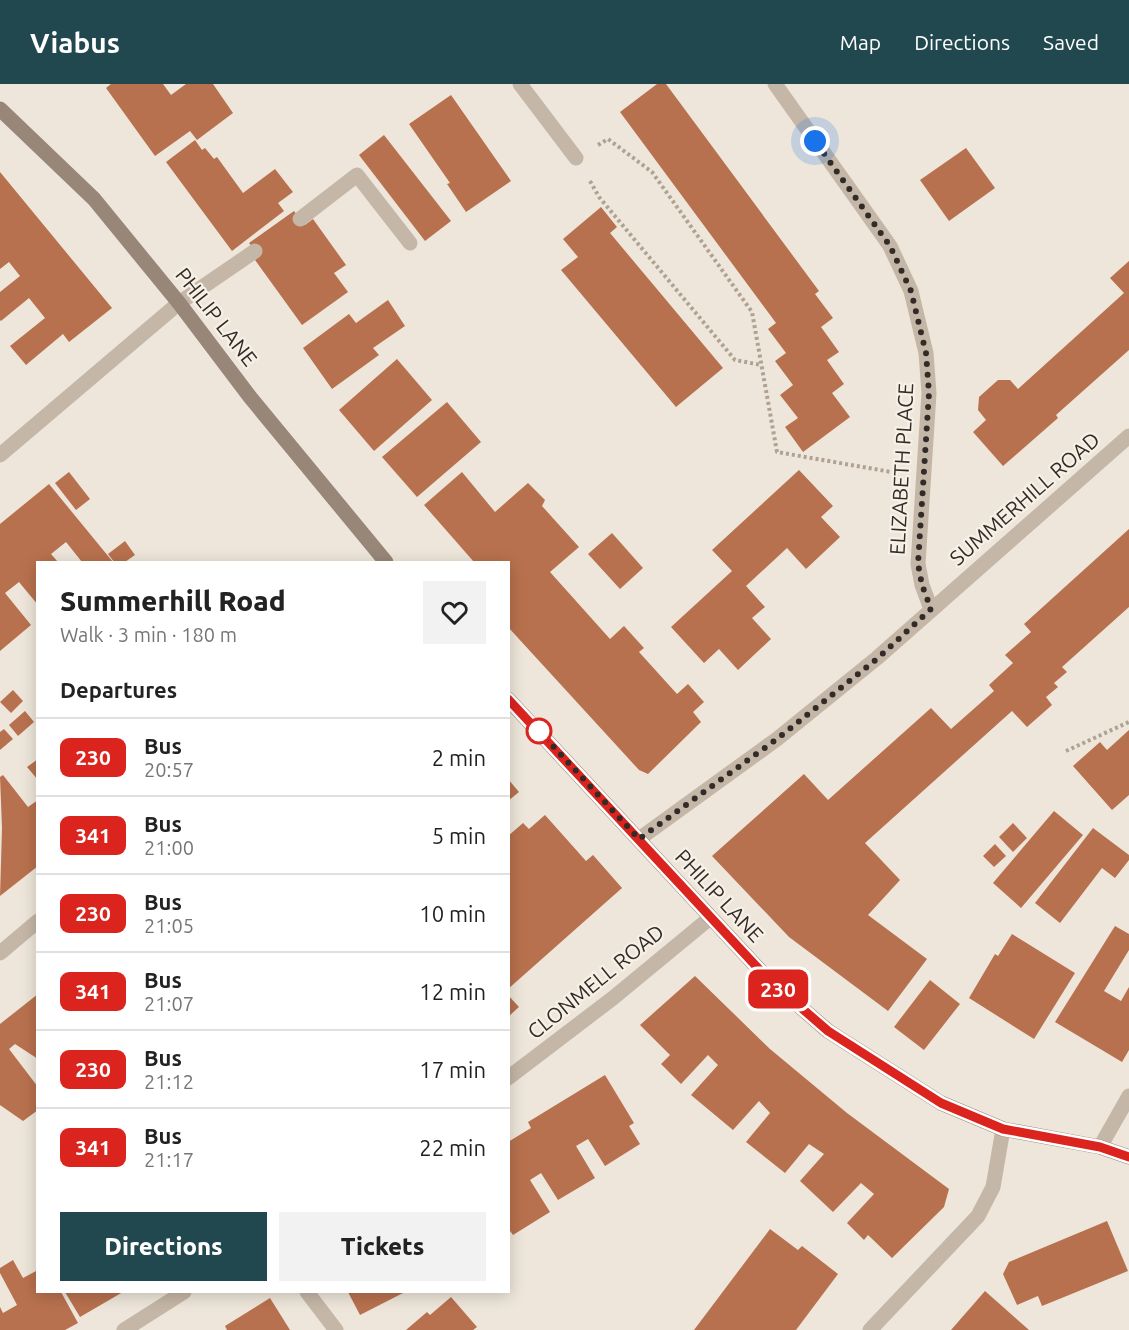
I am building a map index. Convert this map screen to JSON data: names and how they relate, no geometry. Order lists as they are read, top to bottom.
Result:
{
  "streets": {
    "main road": ["PHILIP LANE"],
    "street": ["ELIZABETH PLACE", "SUMMERHILL ROAD", "CLONMELL ROAD"]
  },
  "crossings": [
    ["PHILIP LANE", "SUMMERHILL ROAD"],
    ["PHILIP LANE", "CLONMELL ROAD"],
    ["ELIZABETH PLACE", "SUMMERHILL ROAD"]
  ],
  "lines": ["bus line 230"],
  "page": {
    "header": "Viabus",
    "nav": ["Map", "Directions", "Saved"],
    "on_map": "230",
    "heading": [
      ["Summerhill Road", "Walk · 3 min · 180 m"],
      "Departures"
    ],
    "list": [
      {
        "mark": "230",
        "name": "Bus",
        "note": "20:57",
        "value": "2 min"
      },
      {
        "mark": "341",
        "name": "Bus",
        "note": "21:00",
        "value": "5 min"
      },
      {
        "mark": "230",
        "name": "Bus",
        "note": "21:05",
        "value": "10 min"
      },
      {
        "mark": "341",
        "name": "Bus",
        "note": "21:07",
        "value": "12 min"
      },
      {
        "mark": "230",
        "name": "Bus",
        "note": "21:12",
        "value": "17 min"
      },
      {
        "mark": "341",
        "name": "Bus",
        "note": "21:17",
        "value": "22 min"
      }
    ],
    "buttons": ["Directions", "Tickets"]
  }
}
